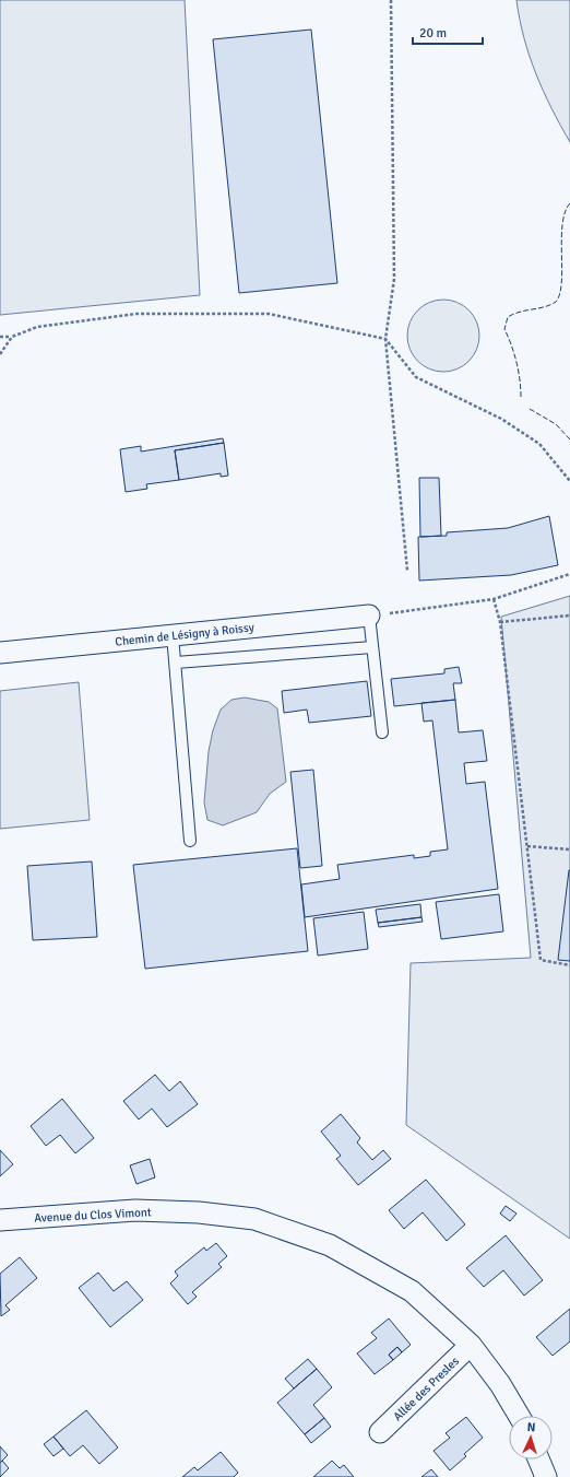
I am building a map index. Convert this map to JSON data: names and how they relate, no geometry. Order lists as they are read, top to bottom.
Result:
{
  "streets": {
    "street": ["Chemin de Lésigny à Roissy", "Avenue du Clos Vimont", "Allée des Presles"]
  },
  "crossings": [
    ["Avenue du Clos Vimont", "Allée des Presles"]
  ],
  "scale_bar": "20 m",
  "north": "top"
}
